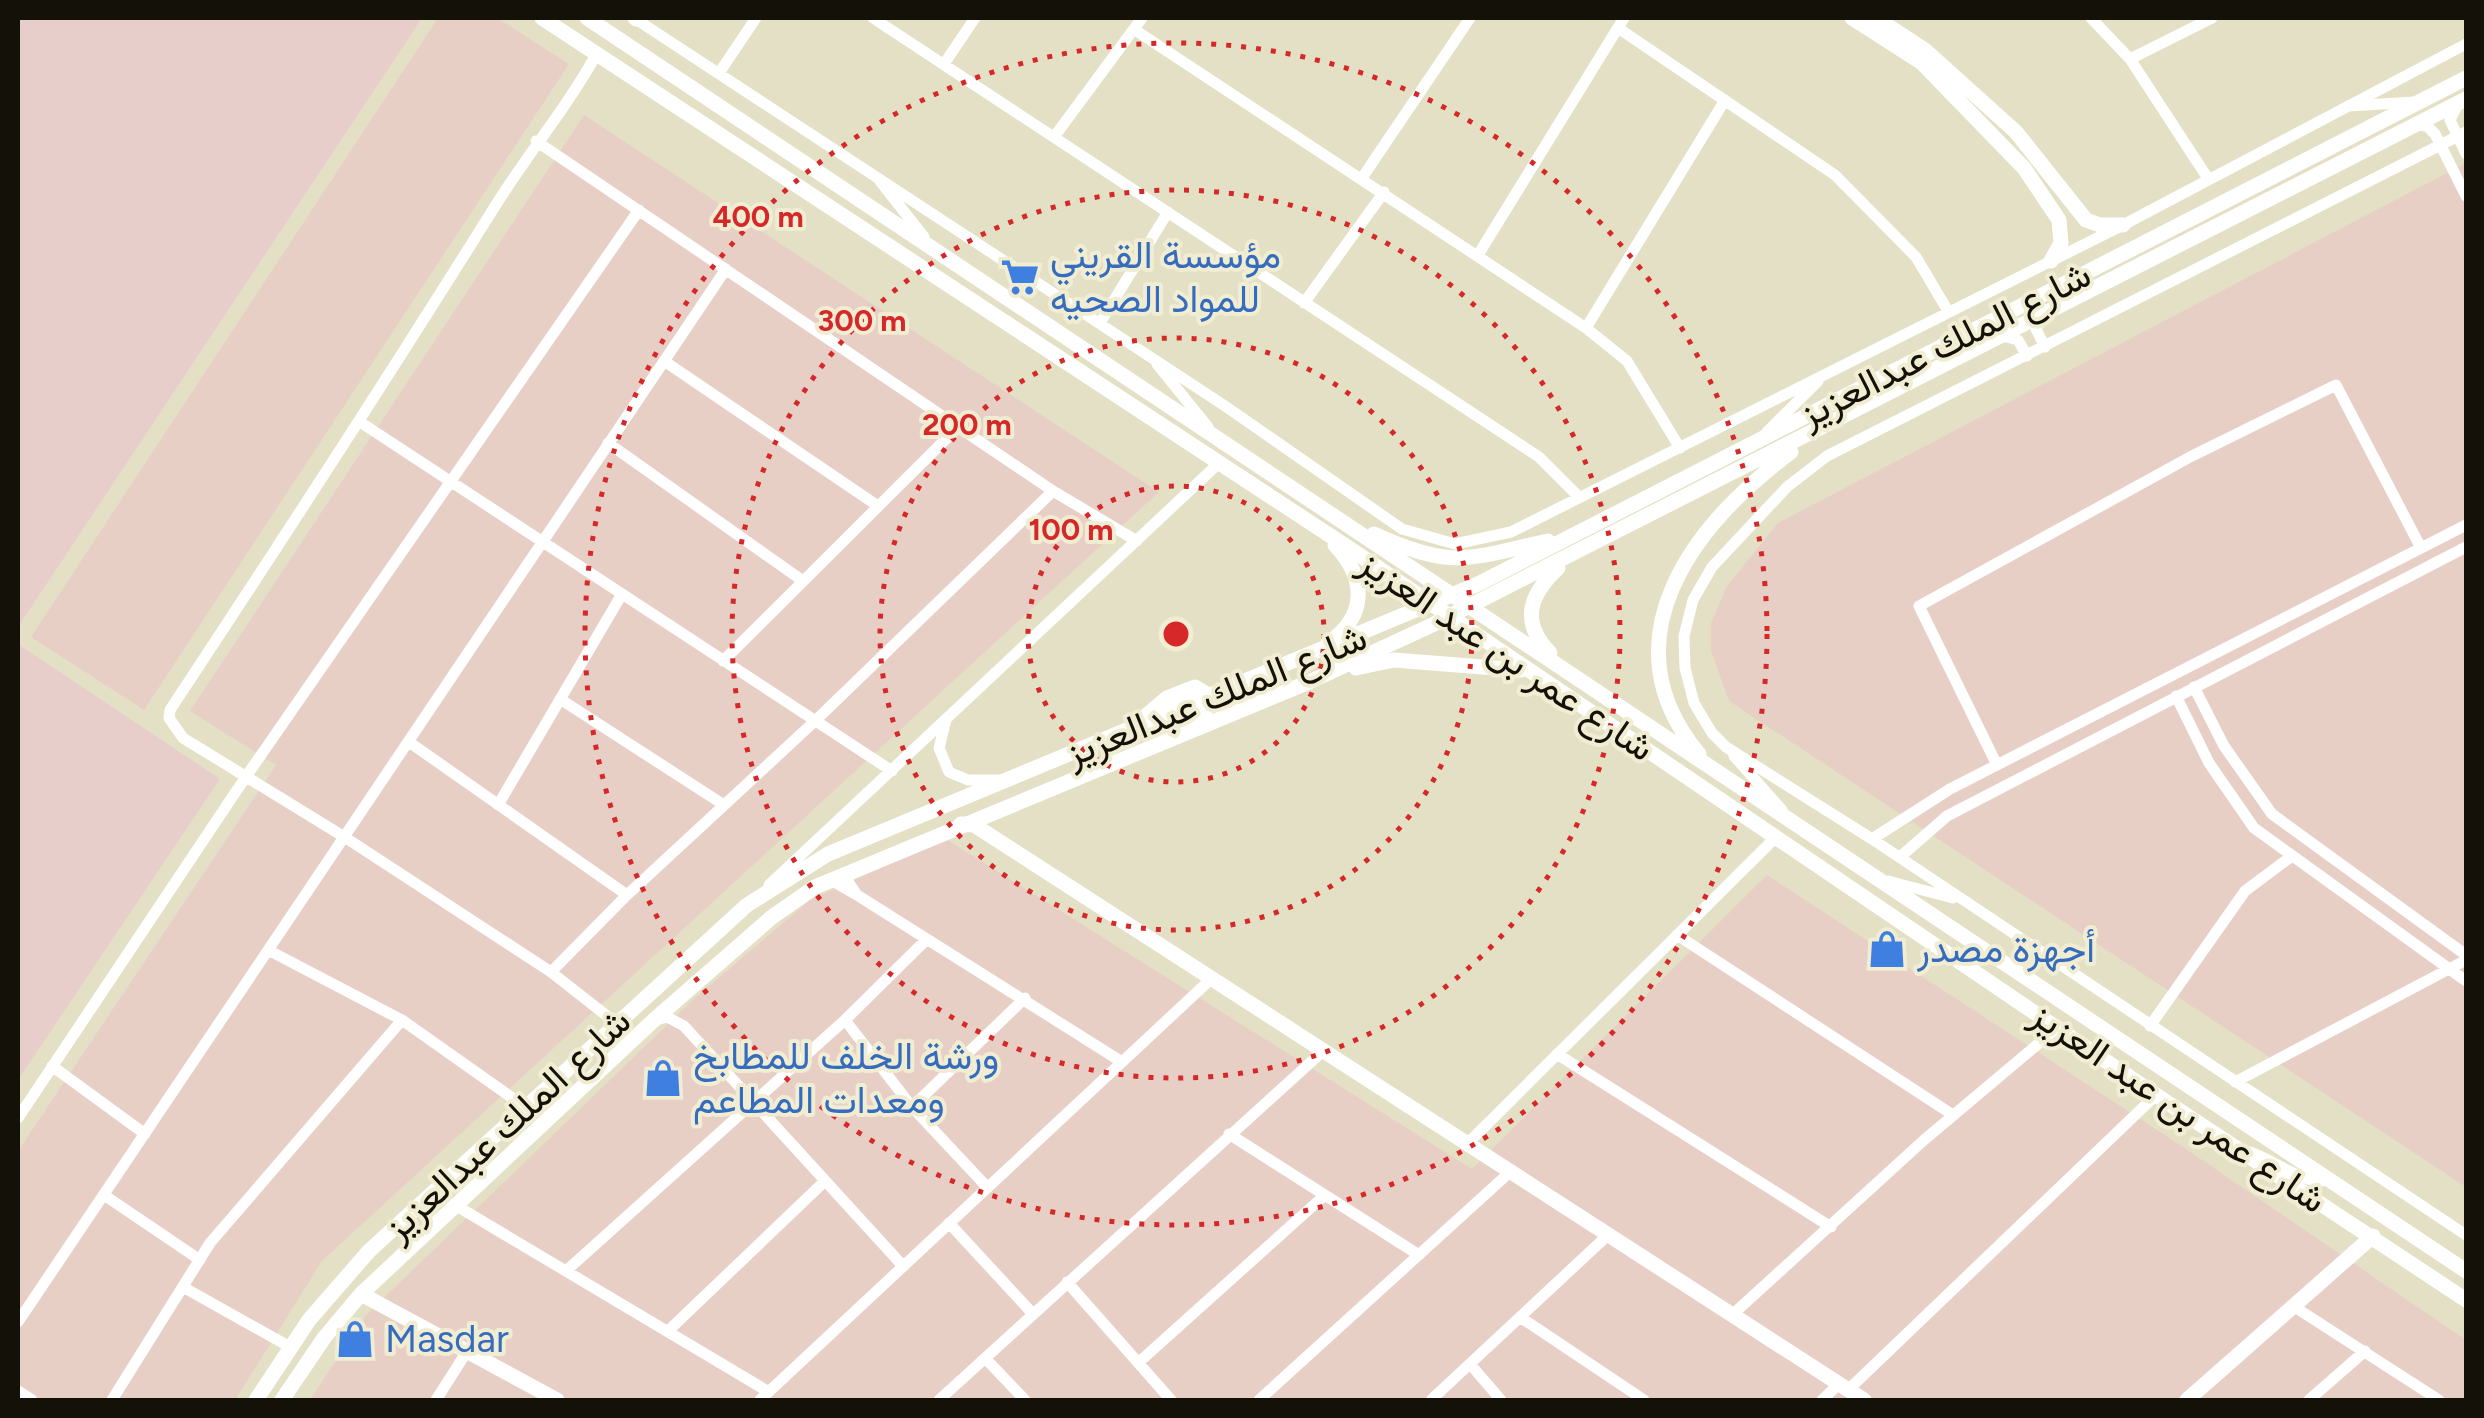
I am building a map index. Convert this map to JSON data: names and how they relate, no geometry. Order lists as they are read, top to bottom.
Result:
{
  "streets": {
    "street": ["شارع الملك عبدالعزيز", "شارع عمر بن عبد العزيز"]
  },
  "crossings": [
    ["شارع الملك عبدالعزيز", "شارع عمر بن عبد العزيز"]
  ],
  "places": {
    "supermarket": ["مؤسسة القريني للمواد الصحيه"],
    "shop": ["أجهزة مصدر", "ورشة الخلف للمطابخ ومعدات المطاعم", "Masdar"]
  },
  "rings": [
    "400 m",
    "300 m",
    "200 m",
    "100 m"
  ]
}
